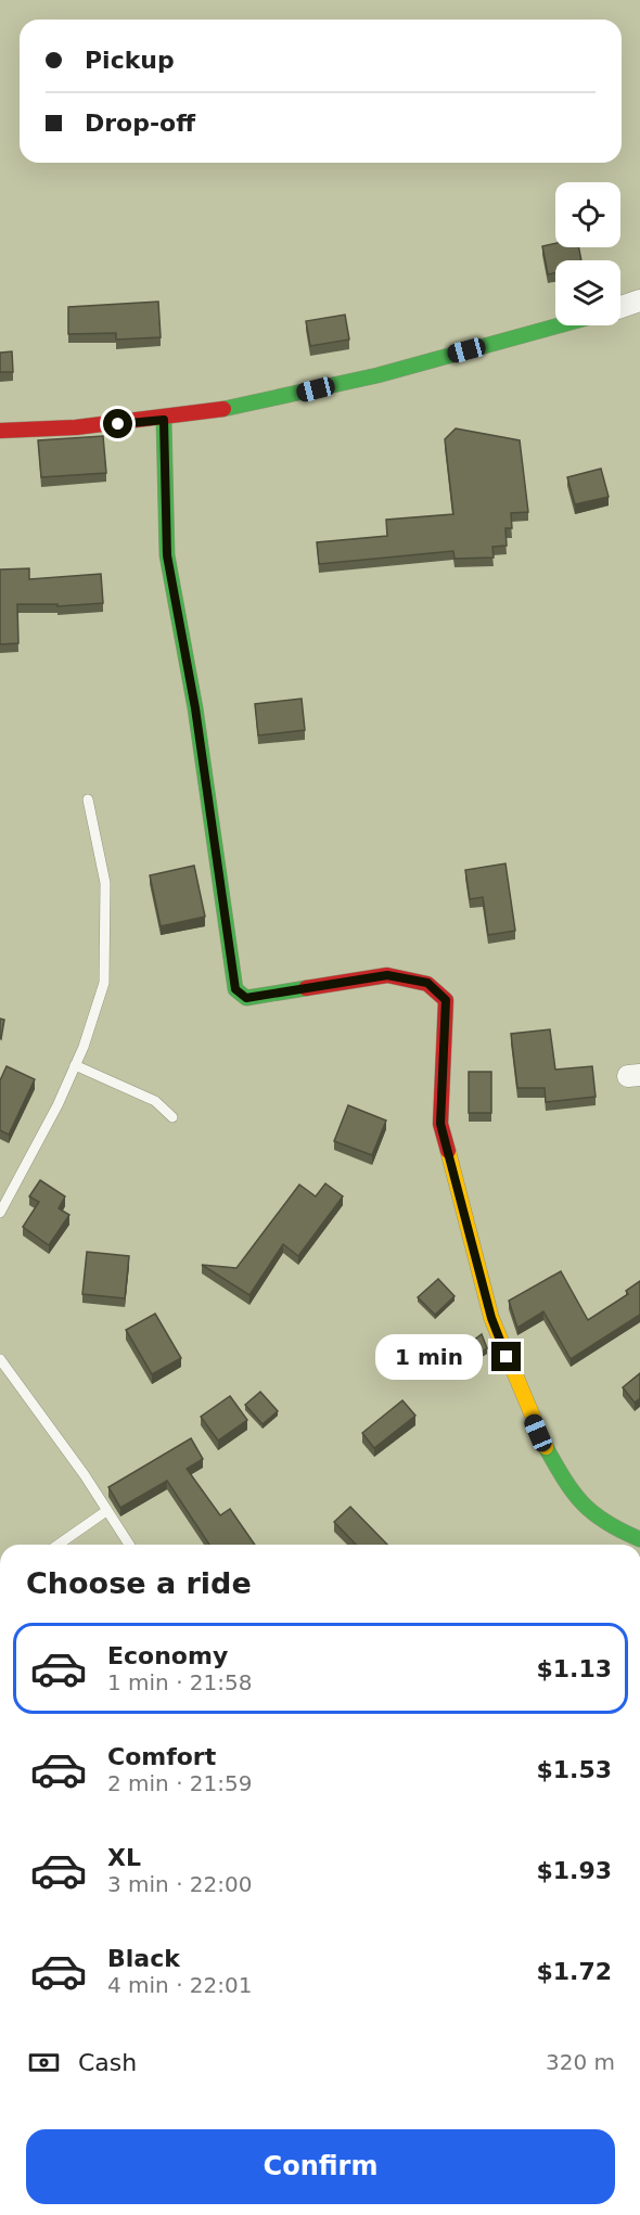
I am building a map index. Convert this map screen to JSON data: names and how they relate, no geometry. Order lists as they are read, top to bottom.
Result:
{
  "page": {
    "banner": ["Pickup", "Drop-off"],
    "bubble": "1 min",
    "heading": "Choose a ride",
    "list": [
      {
        "name": "Economy",
        "note": "1 min · 21:58",
        "value": "$1.13"
      },
      {
        "name": "Comfort",
        "note": "2 min · 21:59",
        "value": "$1.53"
      },
      {
        "name": "XL",
        "note": "3 min · 22:00",
        "value": "$1.93"
      },
      {
        "name": "Black",
        "note": "4 min · 22:01",
        "value": "$1.72"
      }
    ],
    "pay": ["Cash", "320 m"],
    "buttons": "Confirm"
  }
}
